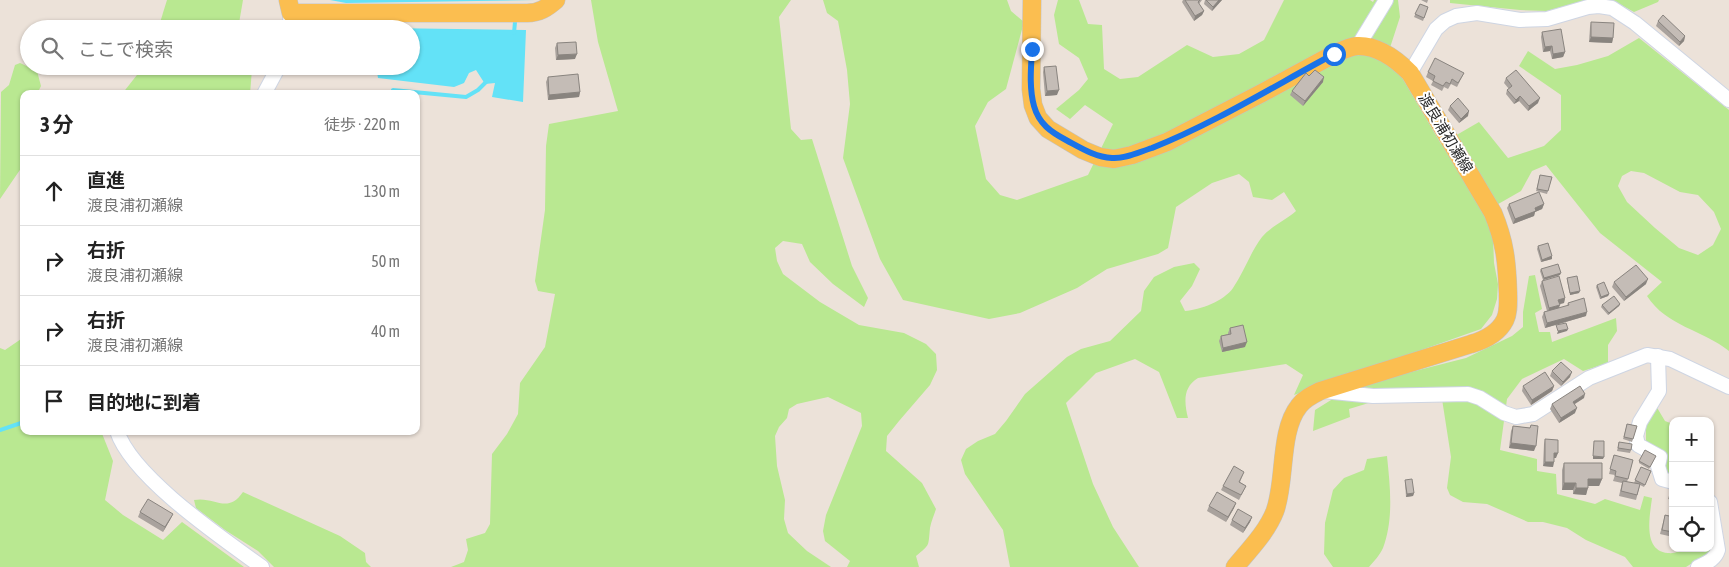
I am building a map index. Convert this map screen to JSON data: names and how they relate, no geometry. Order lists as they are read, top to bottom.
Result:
{
  "streets": {
    "main road": ["渡良浦初瀬線"]
  },
  "page": {
    "search": "ここで検索",
    "heading": ["3 分", "徒歩 · 220 m"],
    "list": [
      ["直進", "渡良浦初瀬線", "130 m"],
      ["右折", "渡良浦初瀬線", "50 m"],
      ["右折", "渡良浦初瀬線", "40 m"],
      "目的地に到着"
    ],
    "map_buttons": ["+", "−"]
  }
}
